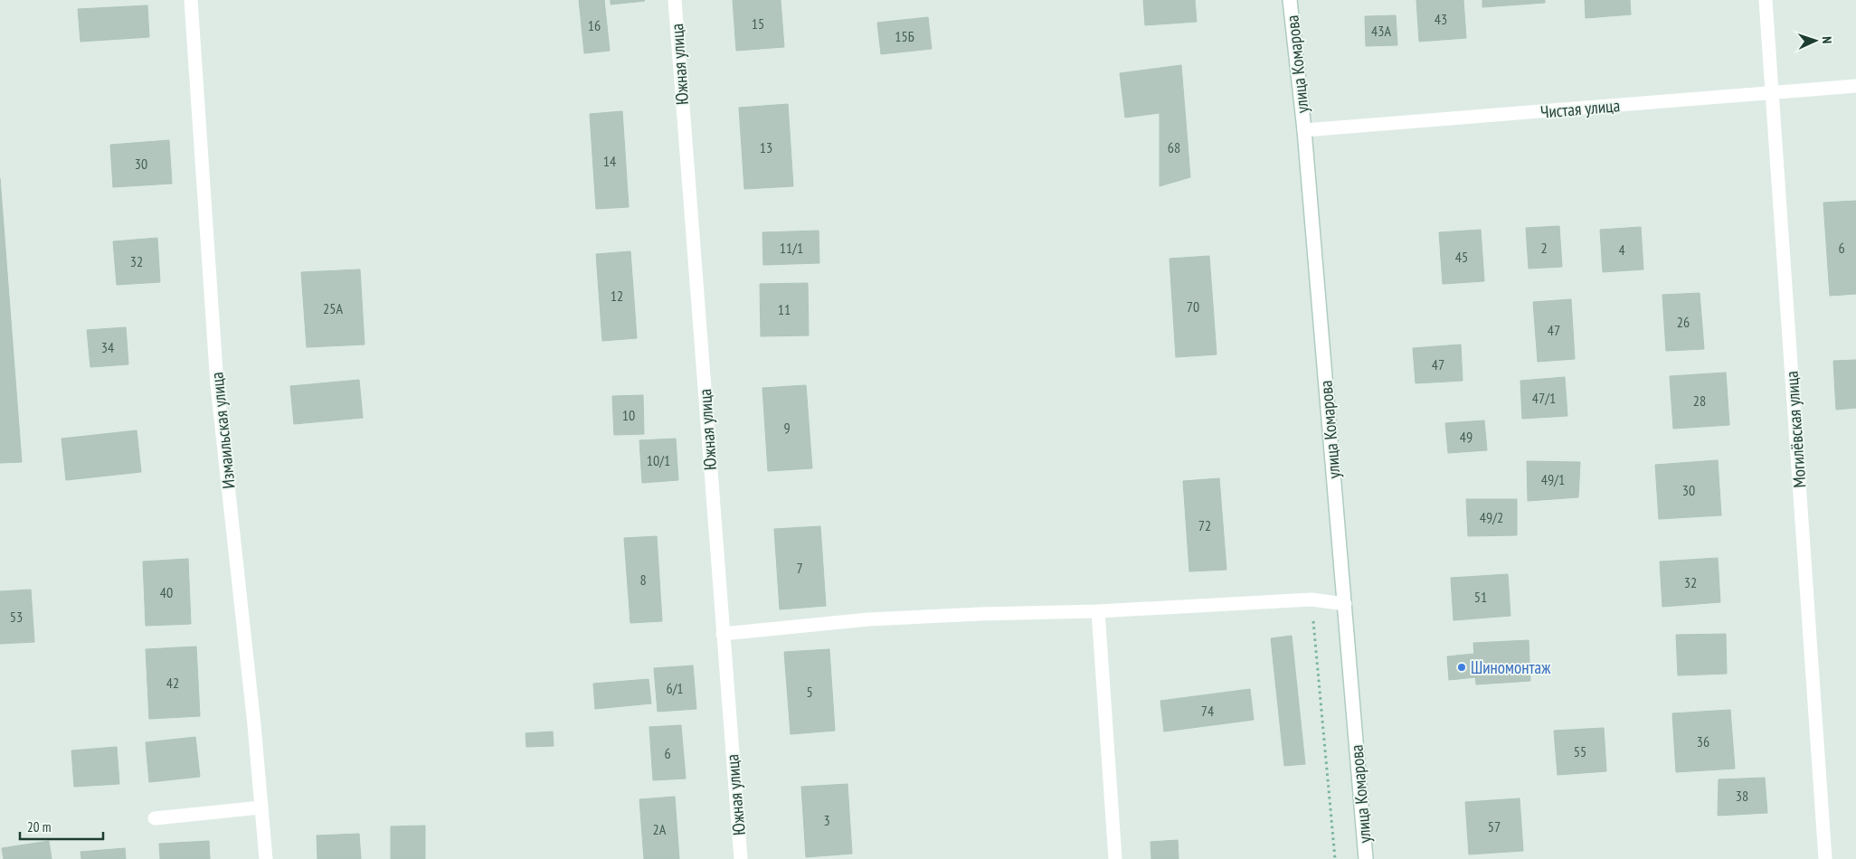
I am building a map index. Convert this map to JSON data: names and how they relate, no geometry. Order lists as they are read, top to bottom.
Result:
{
  "streets": {
    "street": [
      "Южная улица",
      "улица Комарова",
      "Чистая улица",
      "Могилёвская улица",
      "Измаильская улица"
    ]
  },
  "crossings": [
    ["улица Комарова", "Чистая улица"],
    ["Чистая улица", "Могилёвская улица"]
  ],
  "places": ["Шиномонтаж"],
  "house_numbers": [
    "43",
    "15",
    "16",
    "43А",
    "15Б",
    "13",
    "68",
    "14",
    "30",
    "11/1",
    "2",
    "6",
    "4",
    "45",
    "32",
    "12",
    "70",
    "25А",
    "11",
    "26",
    "47",
    "34",
    "47",
    "47/1",
    "28",
    "10",
    "9",
    "49",
    "10/1",
    "49/1",
    "30",
    "49/2",
    "72",
    "7",
    "8",
    "32",
    "40",
    "51",
    "53",
    "42",
    "6/1",
    "5",
    "74",
    "36",
    "55",
    "6",
    "38",
    "3",
    "57",
    "2А"
  ],
  "scale_bar": "20 m",
  "north": "right"
}
